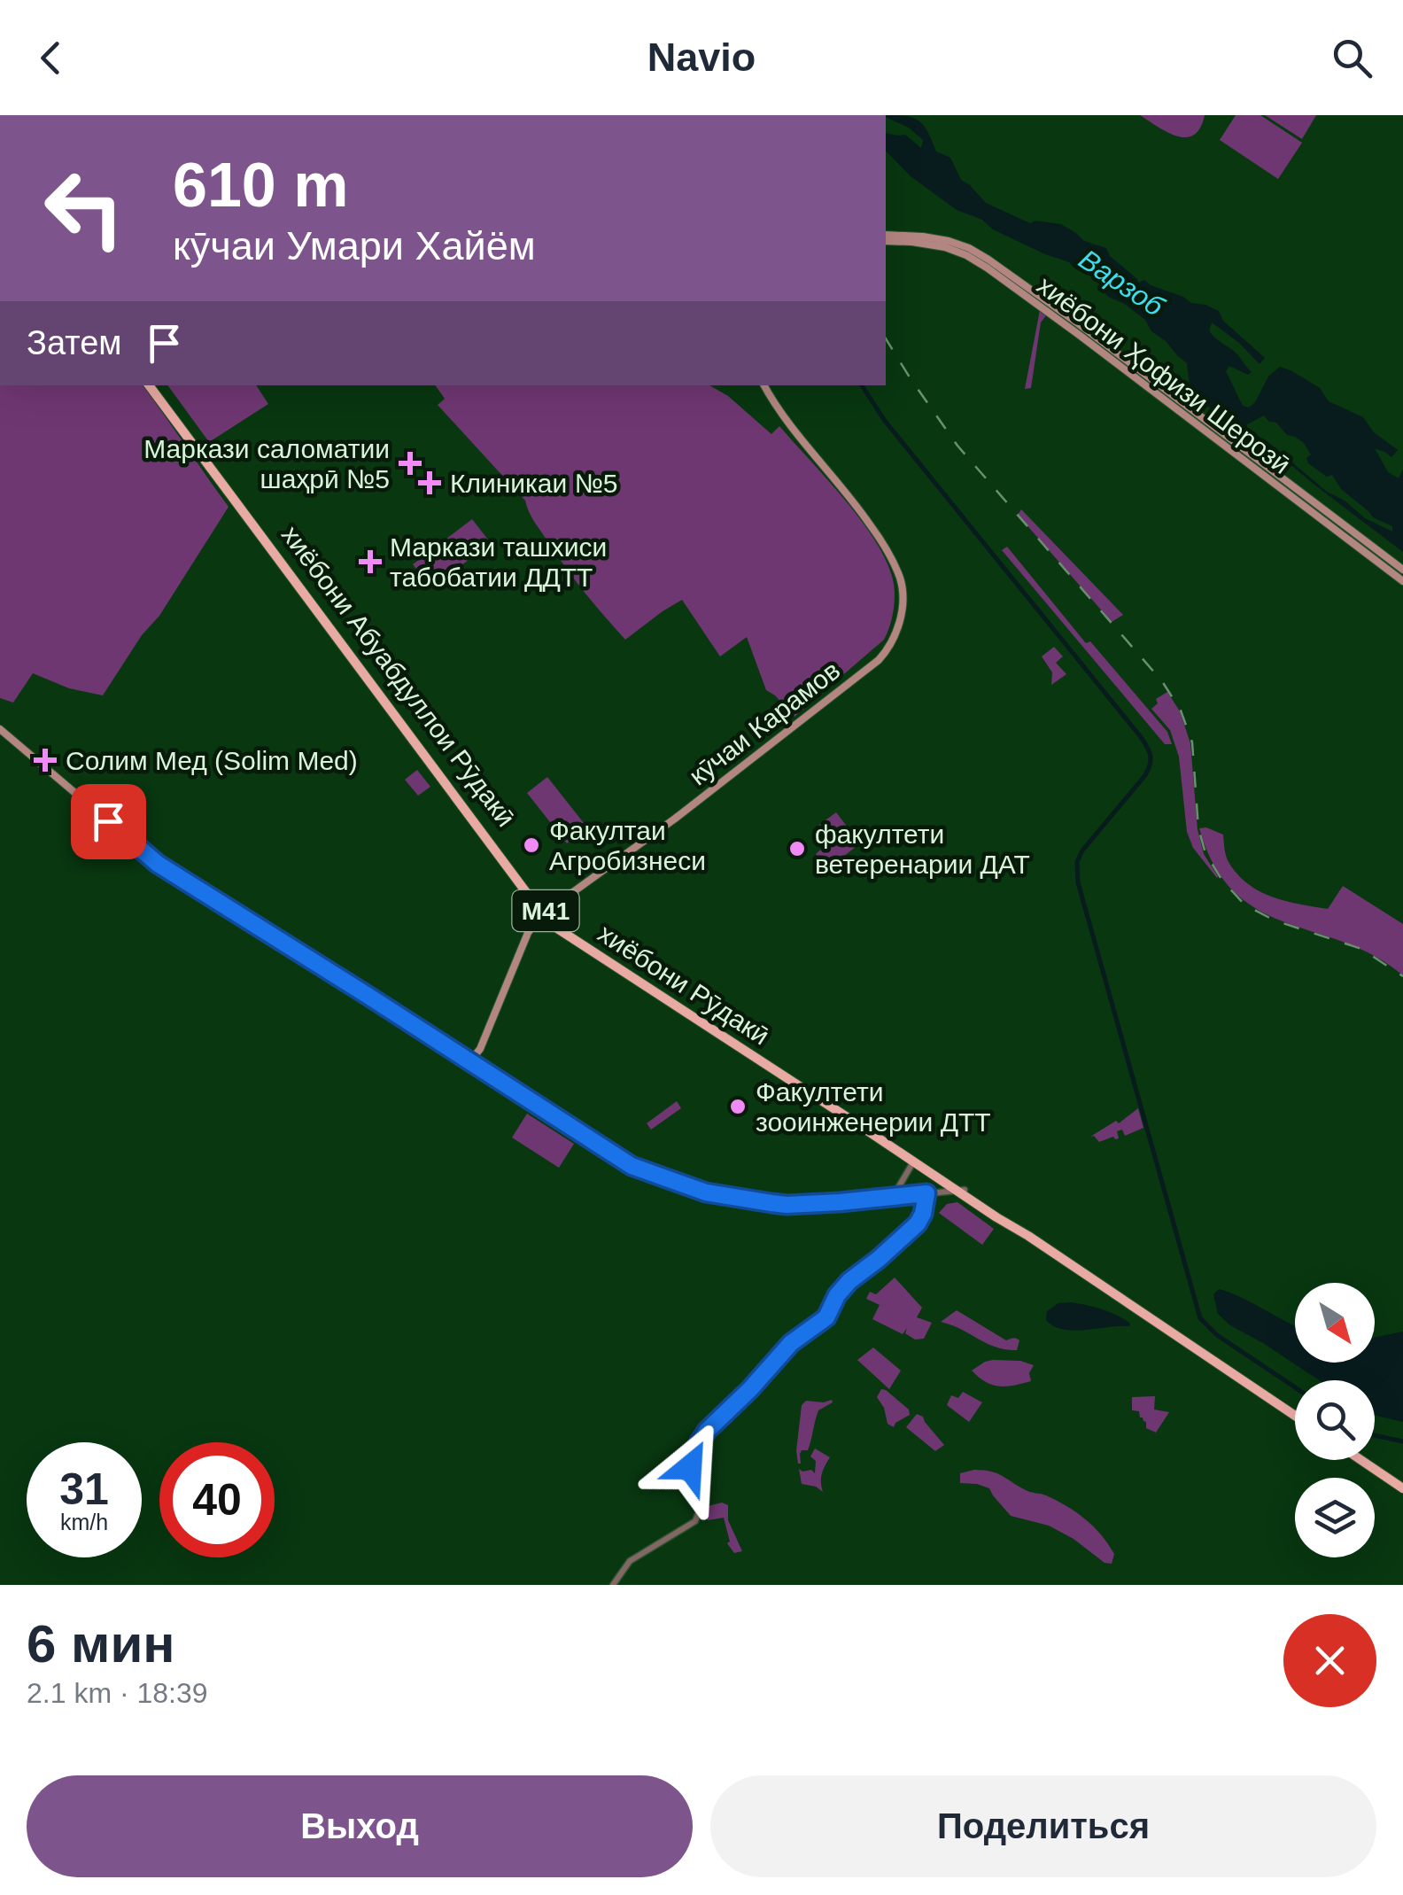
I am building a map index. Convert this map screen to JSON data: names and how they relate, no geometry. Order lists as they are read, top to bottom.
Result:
{
  "streets": {
    "highway": ["хиёбони Абуабдуллои Рӯдакӣ", "M41"],
    "main road": ["хиёбони Ҳофизи Шерозӣ", "кӯчаи Карамов"]
  },
  "crossings": [
    ["хиёбони Абуабдуллои Рӯдакӣ", "кӯчаи Карамов"]
  ],
  "water": ["Варзоб"],
  "places": {
    "health": [
      "Маркази саломатии шаҳрӣ №5",
      "Клиникаи №5",
      "Маркази ташхиси табобатии ДДТТ",
      "Солим Мед (Solim Med)"
    ],
    "other": ["Факултаи Агробизнеси", "факултети ветеренарии ДАТ", "Факултети зооинженерии ДТТ"]
  },
  "north": "bottom right",
  "page": {
    "header": "Navio",
    "turn": ["610 m", "кӯчаи Умари Хайём"],
    "then": "Затем",
    "speed": "31 km/h",
    "limit": "40",
    "heading": ["6 мин", "2.1 km · 18:39"],
    "buttons": ["Выход", "Поделиться"]
  }
}
